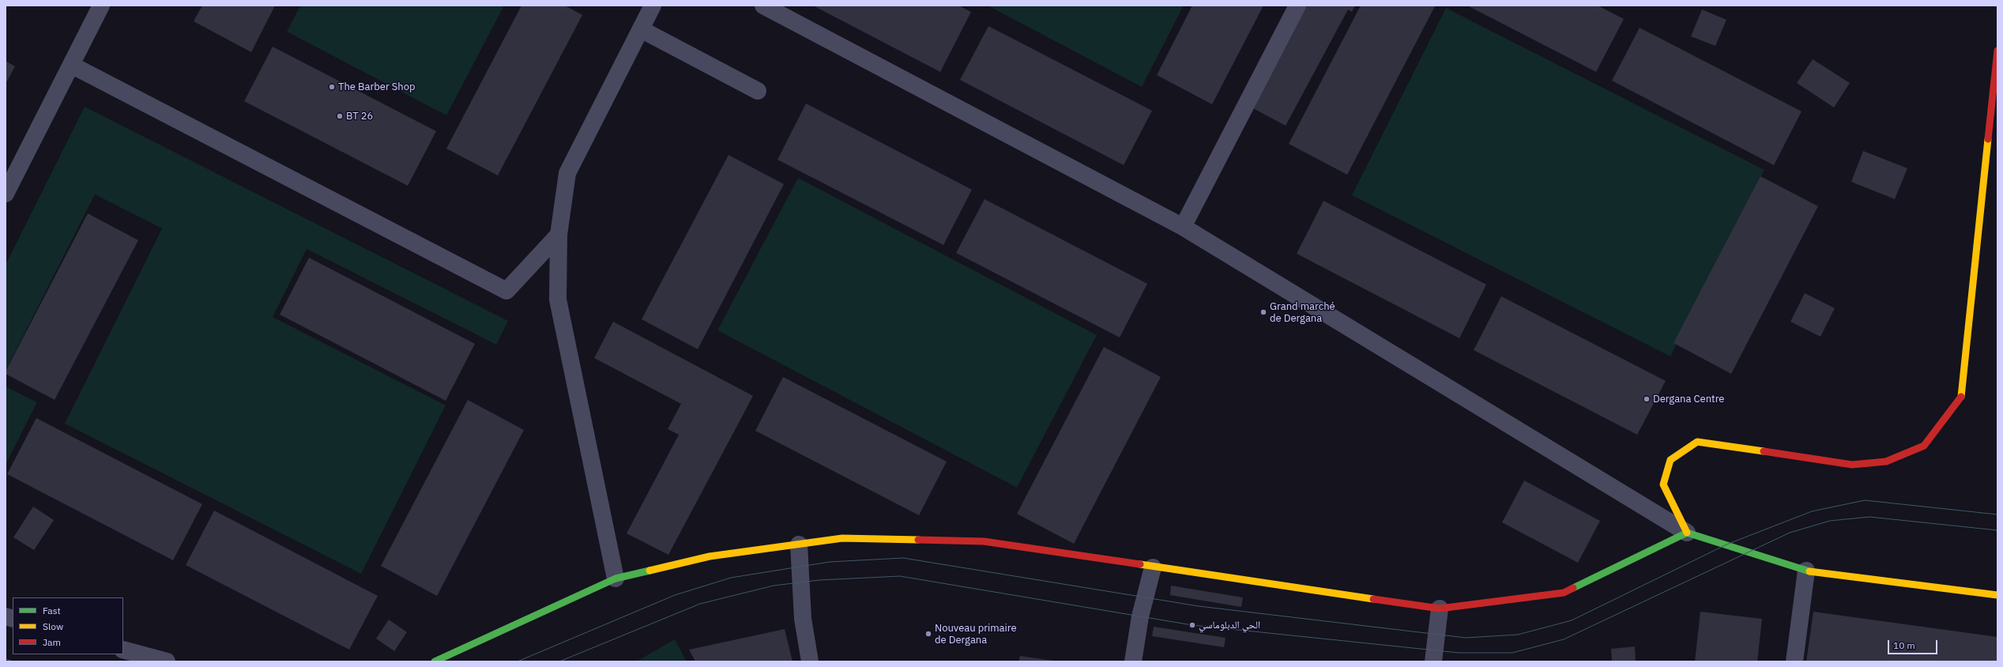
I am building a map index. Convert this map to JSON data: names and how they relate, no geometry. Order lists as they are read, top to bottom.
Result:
{
  "places": [
    "The Barber Shop",
    "BT 26",
    "Grand marché de Dergana",
    "Dergana Centre",
    "الحي الدبلوماسي",
    "Nouveau primaire de Dergana"
  ],
  "legend": ["Fast", "Slow", "Jam"],
  "scale_bar": "10 m"
}
